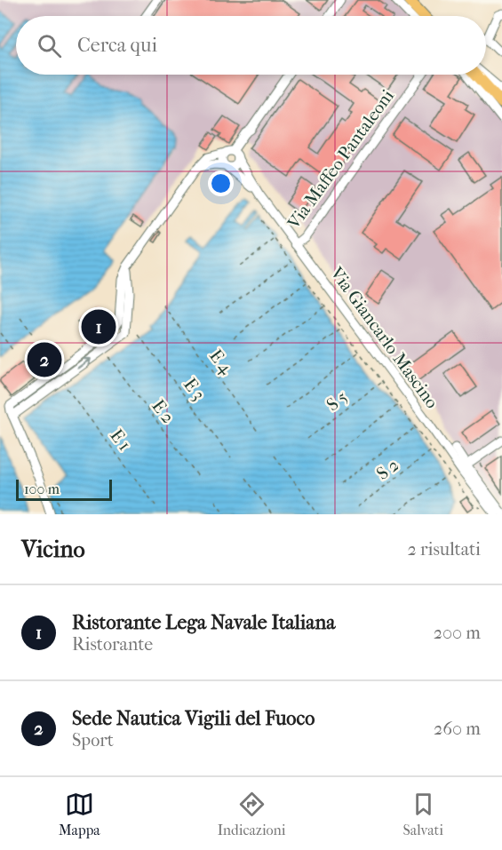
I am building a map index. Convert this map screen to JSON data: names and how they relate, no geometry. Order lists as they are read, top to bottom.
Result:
{
  "streets": {
    "street": ["Via Maffeo Pantaleoni", "Via Giancarlo Mascino"],
    "path": [
      "E 4",
      "E 3",
      "S 5",
      "E 2",
      "E 1",
      "S 2"
    ]
  },
  "crossings": [
    ["Via Maffeo Pantaleoni", "Via Giancarlo Mascino"]
  ],
  "scale_bar": "100 m",
  "page": {
    "search": "Cerca qui",
    "pins": ["1", "2"],
    "scale": "100 m",
    "heading": ["Vicino", "2 risultati"],
    "list": [
      {
        "mark": "1",
        "name": "Ristorante Lega Navale Italiana",
        "note": "Ristorante",
        "value": "200 m"
      },
      {
        "mark": "2",
        "name": "Sede Nautica Vigili del Fuoco",
        "note": "Sport",
        "value": "260 m"
      }
    ],
    "nav": ["Mappa", "Indicazioni", "Salvati"]
  }
}
